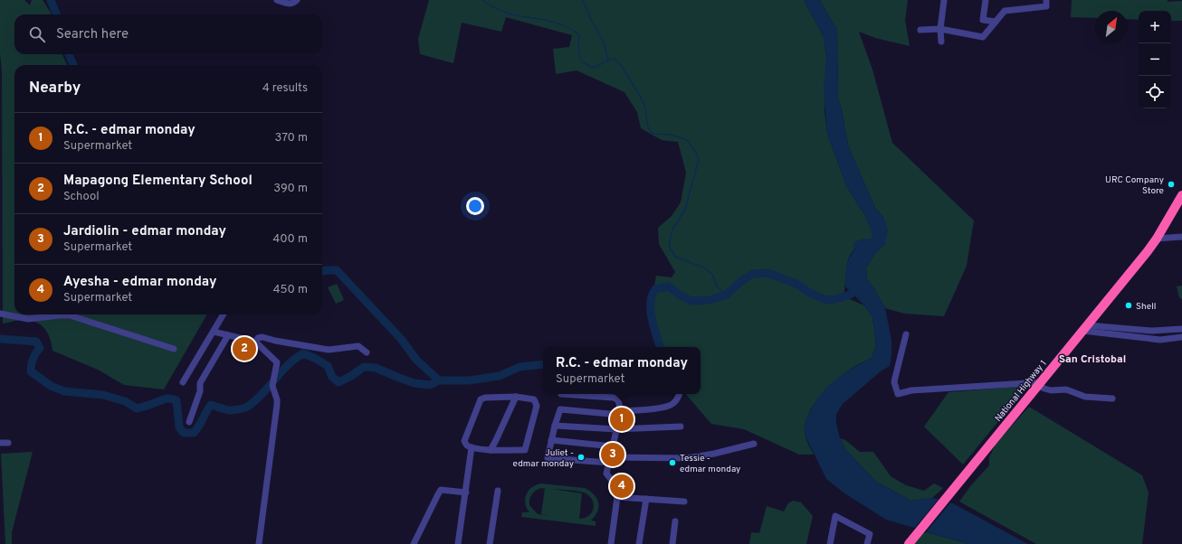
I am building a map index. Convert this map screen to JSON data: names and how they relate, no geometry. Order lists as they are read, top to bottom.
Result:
{
  "streets": {
    "highway": ["National Highway 1"]
  },
  "districts": ["San Cristobal"],
  "places": [
    "URC Company Store",
    "Shell",
    "Juliet - edmar monday",
    "Tessie - edmar monday"
  ],
  "north": "top right",
  "page": {
    "map_buttons": ["+", "−"],
    "search": "Search here",
    "heading": ["Nearby", "4 results"],
    "list": [
      {
        "mark": "1",
        "name": "R.C. - edmar monday",
        "note": "Supermarket",
        "value": "370 m"
      },
      {
        "mark": "2",
        "name": "Mapagong Elementary School",
        "note": "School",
        "value": "390 m"
      },
      {
        "mark": "3",
        "name": "Jardiolin - edmar monday",
        "note": "Supermarket",
        "value": "400 m"
      },
      {
        "mark": "4",
        "name": "Ayesha - edmar monday",
        "note": "Supermarket",
        "value": "450 m"
      }
    ],
    "pins": [
      "2",
      "1",
      "3",
      "4"
    ],
    "popup": ["R.C. - edmar monday", "Supermarket"]
  }
}
